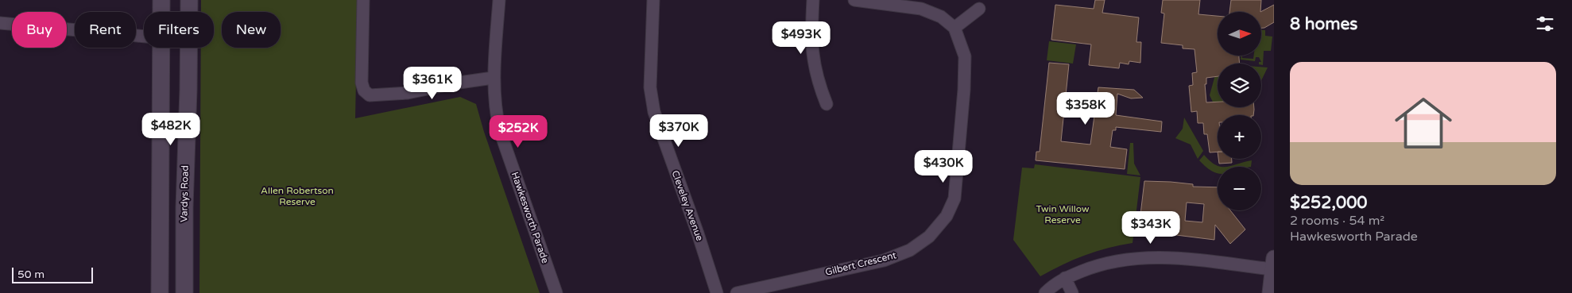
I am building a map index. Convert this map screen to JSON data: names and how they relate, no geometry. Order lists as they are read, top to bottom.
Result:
{
  "streets": {
    "main road": ["Vardys Road"],
    "street": ["Cleveley Avenue", "Hawkesworth Parade", "Gilbert Crescent"]
  },
  "parks": ["Allen Robertson Reserve", "Twin Willow Reserve"],
  "scale_bar": "50 m",
  "north": "right",
  "page": {
    "heading": "8 homes",
    "map_buttons": ["+", "−"],
    "chip": [
      "Buy",
      "Rent",
      "Filters",
      "New"
    ],
    "price": [
      "$493K",
      "$361K",
      "$358K",
      "$482K",
      "$370K",
      "$252K",
      "$430K",
      "$343K"
    ],
    "list": [
      {
        "name": "$252,000",
        "note": "2 rooms · 54 m² · Hawkesworth Parade"
      }
    ],
    "scale": "50 m"
  }
}
